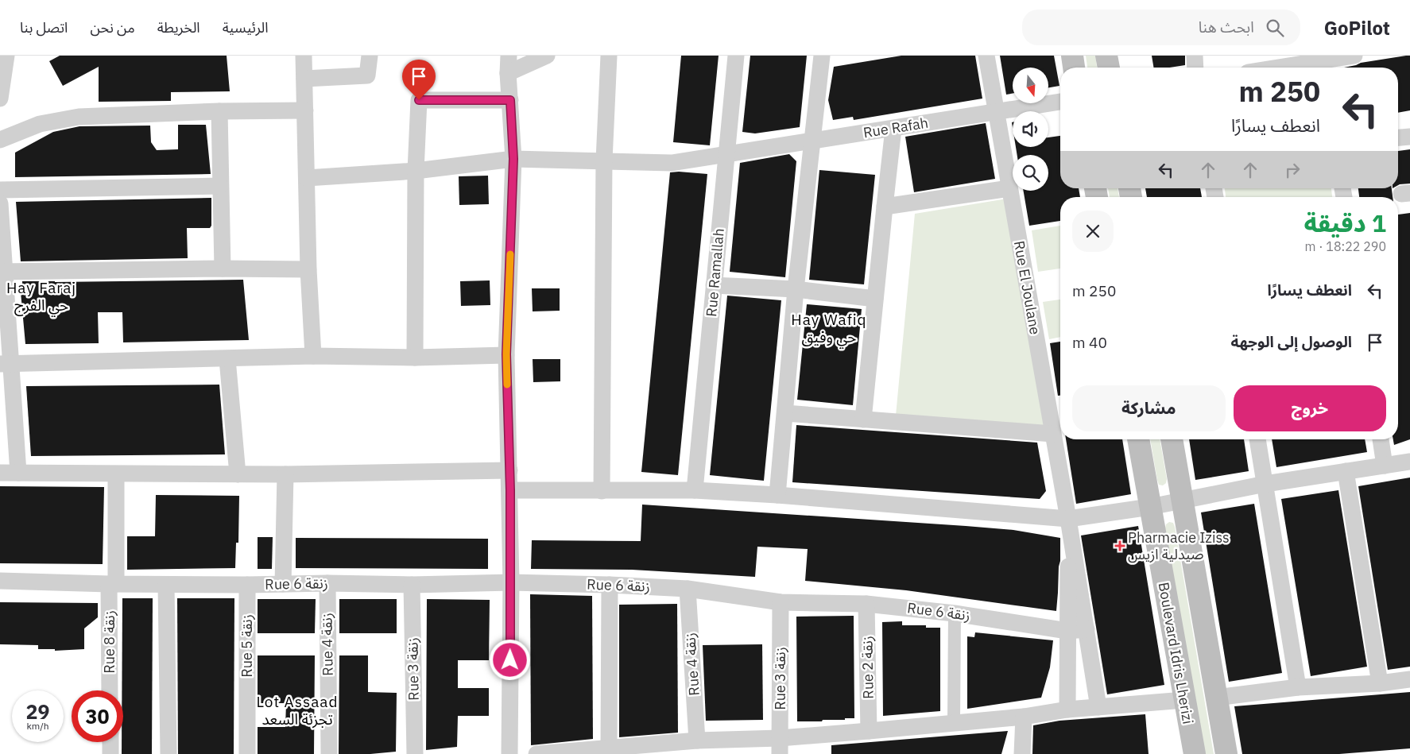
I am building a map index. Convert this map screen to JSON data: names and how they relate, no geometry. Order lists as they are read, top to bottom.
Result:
{
  "streets": {
    "main road": ["Boulevard Idris Lherizi"],
    "street": [
      "Rue Rafah",
      "Rue Ramallah",
      "Rue El Joulane",
      "Rue 6 زنقة",
      "Rue 8 زنقة",
      "Rue 4 زنقة",
      "Rue 5 زنقة",
      "Rue 2 زنقة",
      "Rue 3 زنقة"
    ]
  },
  "crossings": [
    ["Rue Rafah", "Rue Ramallah"],
    ["Rue Rafah", "Rue El Joulane"],
    ["Rue 6 زنقة", "Rue 8 زنقة"],
    ["Rue 6 زنقة", "Rue 4 زنقة"],
    ["Rue 6 زنقة", "Rue 5 زنقة"],
    ["Rue 6 زنقة", "Rue 2 زنقة"],
    ["Rue 6 زنقة", "Rue 3 زنقة"]
  ],
  "districts": ["Hay Faraj حي الفرج", "Hay Wafiq حي وفيق", "Lot Assaad تجزئة السعد"],
  "places": {
    "health": ["Pharmacie Iziss صيدلية ازيس"]
  },
  "north": "bottom",
  "page": {
    "header": "GoPilot",
    "search": "ابحث هنا",
    "nav": [
      "الرئيسية",
      "الخريطة",
      "من نحن",
      "اتصل بنا"
    ],
    "turn": ["250 m", "انعطف يسارًا"],
    "heading": ["1 دقيقة", "290 m · 18:22"],
    "list": [
      {
        "name": "انعطف يسارًا",
        "value": "250 m"
      },
      {
        "name": "الوصول إلى الوجهة",
        "value": "40 m"
      }
    ],
    "buttons": ["خروج", "مشاركة"],
    "speed": "29 km/h",
    "limit": "30"
  }
}
